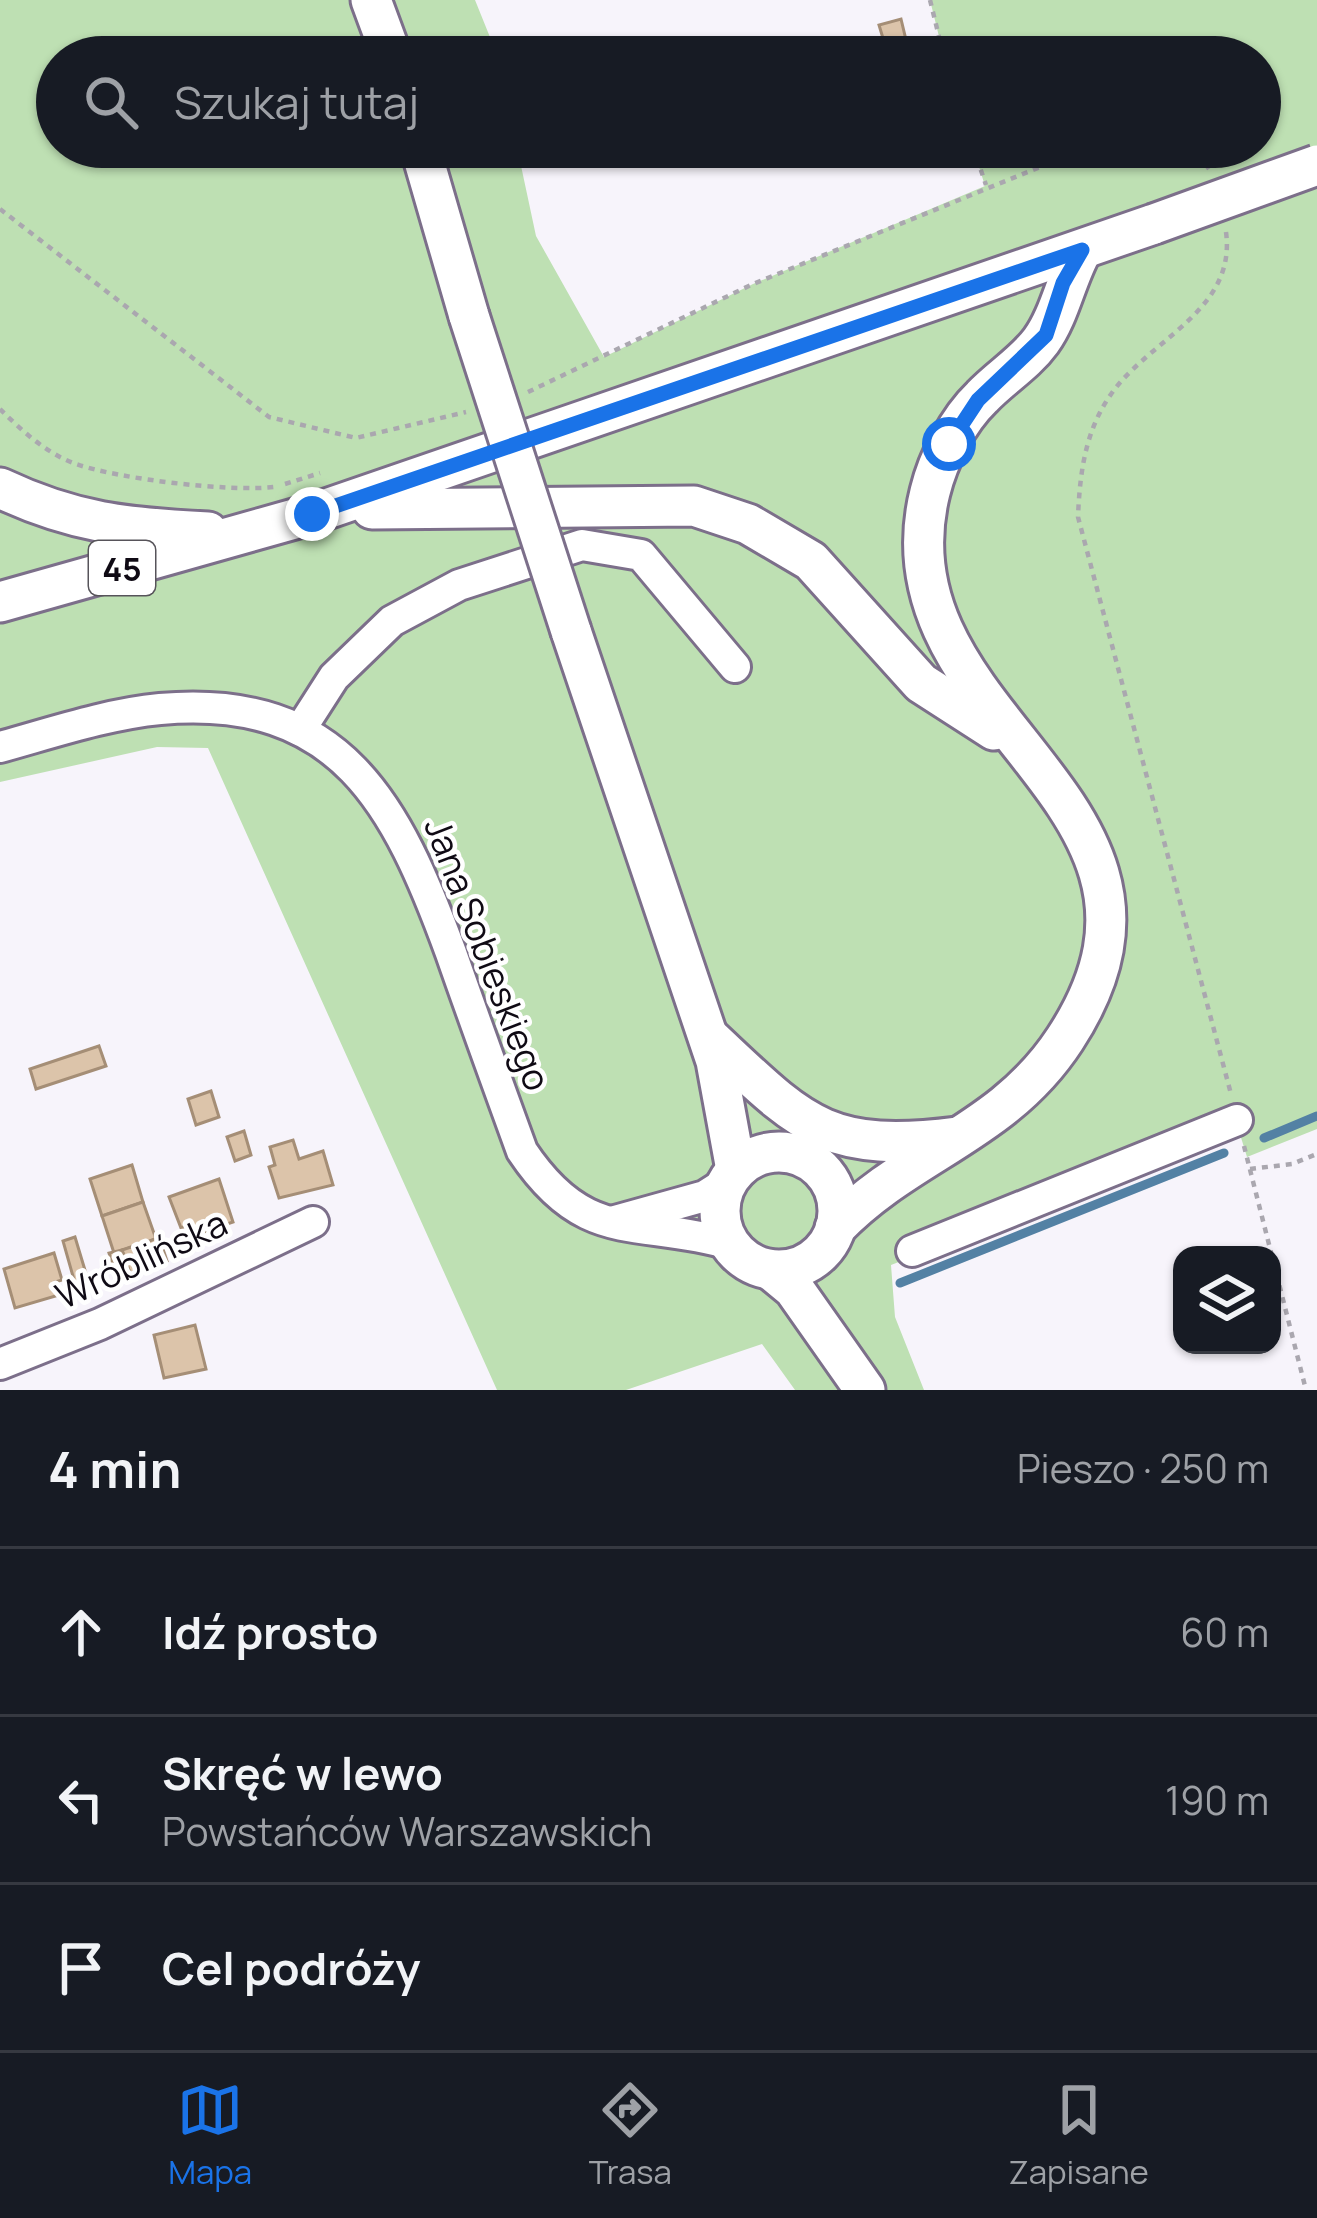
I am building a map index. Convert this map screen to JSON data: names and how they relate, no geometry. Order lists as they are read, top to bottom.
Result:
{
  "streets": {
    "main road": ["45"],
    "street": ["Jana Sobieskiego", "Wróblińska"]
  },
  "page": {
    "search": "Szukaj tutaj",
    "heading": ["4 min", "Pieszo · 250 m"],
    "list": [
      ["Idź prosto", "60 m"],
      ["Skręć w lewo", "Powstańców Warszawskich", "190 m"],
      "Cel podróży"
    ],
    "nav": ["Mapa", "Trasa", "Zapisane"]
  }
}
